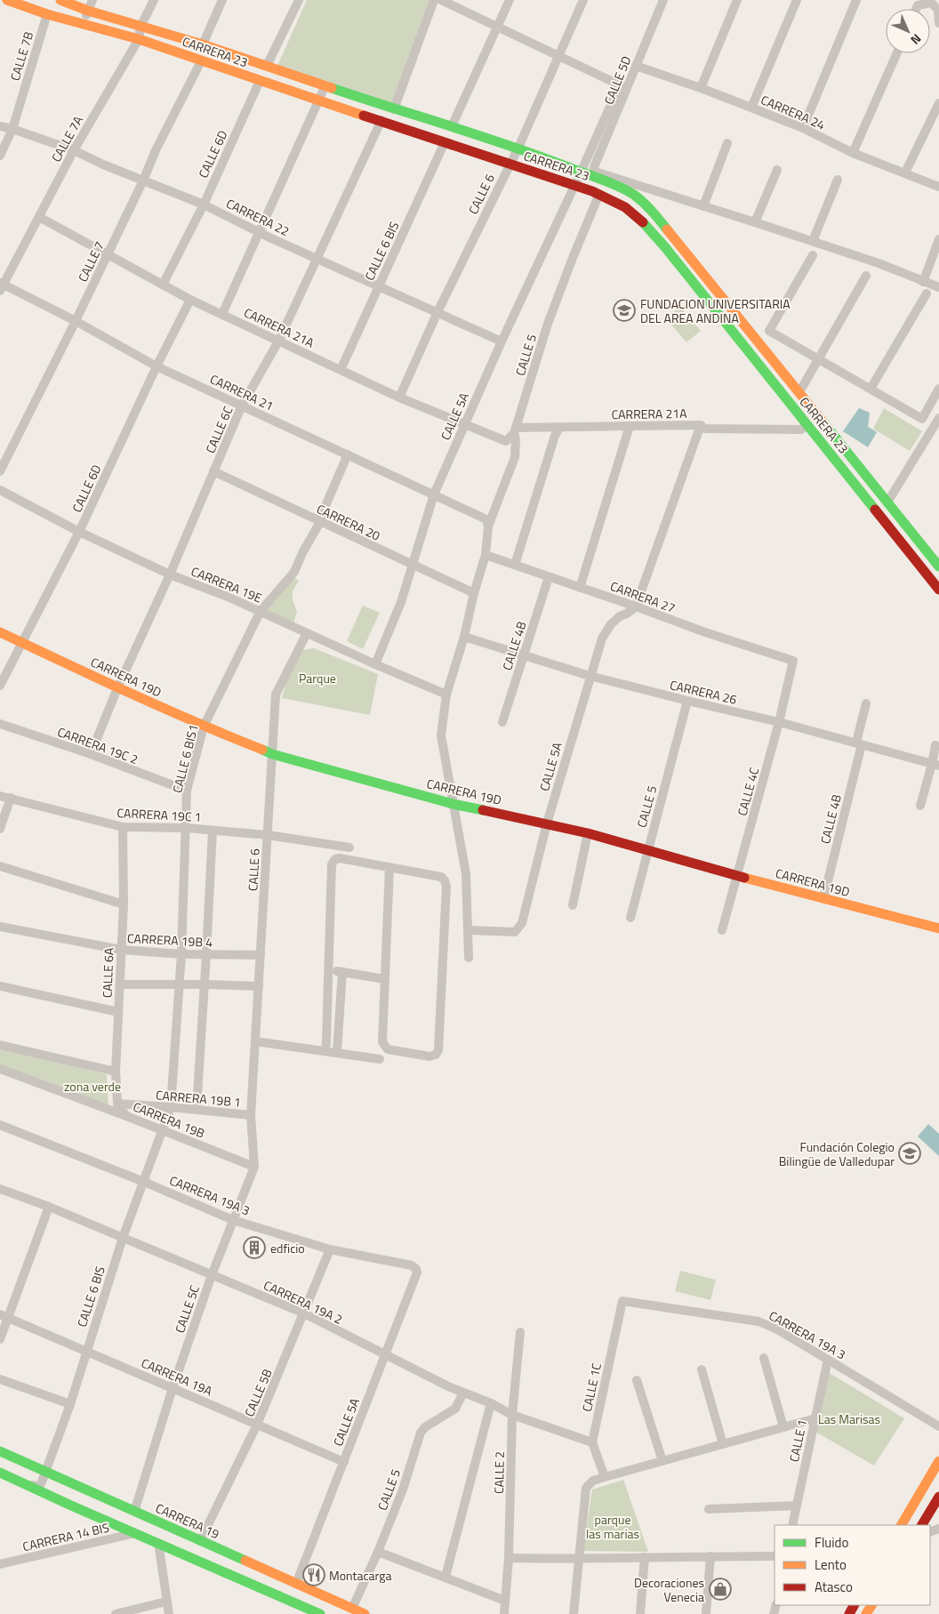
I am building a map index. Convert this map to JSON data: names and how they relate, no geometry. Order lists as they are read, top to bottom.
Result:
{
  "streets": {
    "main road": ["CARRERA 23", "CARRERA 19D", "CARRERA 19"],
    "street": [
      "CALLE 7B",
      "CALLE 5D",
      "CARRERA 24",
      "CALLE 7A",
      "CALLE 6D",
      "CALLE 6",
      "CARRERA 22",
      "CALLE 6 BIS",
      "CALLE 7",
      "CARRERA 21A",
      "CALLE 5",
      "CARRERA 21",
      "CALLE 5A",
      "CALLE 6C",
      "CARRERA 20",
      "CARRERA 19E",
      "CARRERA 27",
      "CALLE 4B",
      "CARRERA 26",
      "CARRERA 19C 2",
      "CALLE 6 BIS1",
      "CALLE 4C",
      "CARRERA 19C 1",
      "CARRERA 19B 4",
      "CALLE 6A",
      "CARRERA 19B 1",
      "CARRERA 19B",
      "CARRERA 19A 3",
      "CARRERA 19A 2",
      "CALLE 5C",
      "CARRERA 19A",
      "CALLE 1C",
      "CALLE 5B",
      "CALLE 1",
      "CALLE 2",
      "CARRERA 14 BIS"
    ]
  },
  "crossings": [
    ["CARRERA 23", "CALLE 7B"],
    ["CARRERA 23", "CALLE 7A"],
    ["CARRERA 23", "CALLE 6D"],
    ["CARRERA 23", "CALLE 6"],
    ["CARRERA 23", "CALLE 6 BIS"],
    ["CARRERA 23", "CALLE 7"],
    ["CARRERA 23", "CARRERA 21A"],
    ["CARRERA 23", "CALLE 5"],
    ["CARRERA 23", "CALLE 5A"],
    ["CARRERA 23", "CALLE 6C"],
    ["CALLE 7B", "CARRERA 22"],
    ["CALLE 5D", "CARRERA 24"],
    ["CALLE 5D", "CALLE 5A"],
    ["CALLE 7A", "CARRERA 22"],
    ["CALLE 7A", "CARRERA 21A"],
    ["CALLE 7A", "CARRERA 21"],
    ["CALLE 6D", "CARRERA 22"],
    ["CALLE 6D", "CARRERA 21A"],
    ["CALLE 6D", "CARRERA 21"],
    ["CALLE 6D", "CARRERA 19E"],
    ["CALLE 6D", "CARRERA 19D"],
    ["CALLE 6", "CARRERA 22"],
    ["CALLE 6", "CARRERA 21A"],
    ["CALLE 6", "CARRERA 19E"],
    ["CALLE 6", "CARRERA 19D"],
    ["CALLE 6", "CARRERA 19C 1"],
    ["CALLE 6", "CARRERA 19B 4"],
    ["CALLE 6", "CARRERA 19B 1"],
    ["CALLE 6", "CALLE 5C"],
    ["CARRERA 22", "CALLE 6 BIS"],
    ["CARRERA 22", "CALLE 7"],
    ["CARRERA 22", "CALLE 5A"],
    ["CARRERA 22", "CALLE 6C"],
    ["CALLE 6 BIS", "CARRERA 21A"],
    ["CALLE 6 BIS", "CALLE 6 BIS1"],
    ["CALLE 6 BIS", "CARRERA 19B"],
    ["CALLE 6 BIS", "CARRERA 19A 3"],
    ["CALLE 6 BIS", "CARRERA 19A 2"],
    ["CALLE 6 BIS", "CARRERA 19A"],
    ["CALLE 6 BIS", "CARRERA 19"],
    ["CALLE 7", "CARRERA 21A"],
    ["CALLE 7", "CARRERA 21"],
    ["CARRERA 21A", "CALLE 5"],
    ["CARRERA 21A", "CALLE 5A"],
    ["CARRERA 21A", "CALLE 6C"],
    ["CALLE 5", "CARRERA 21"],
    ["CALLE 5", "CALLE 5A"],
    ["CALLE 5", "CARRERA 20"],
    ["CALLE 5", "CARRERA 19E"],
    ["CALLE 5", "CARRERA 27"],
    ["CALLE 5", "CARRERA 19D"],
    ["CALLE 5", "CARRERA 26"],
    ["CALLE 5", "CARRERA 19A 2"],
    ["CALLE 5", "CARRERA 19"],
    ["CARRERA 21", "CALLE 5A"],
    ["CARRERA 21", "CALLE 6C"],
    ["CARRERA 21", "CALLE 6 BIS1"],
    ["CALLE 5A", "CARRERA 20"],
    ["CALLE 5A", "CARRERA 19E"],
    ["CALLE 5A", "CARRERA 27"],
    ["CALLE 5A", "CARRERA 19D"],
    ["CALLE 5A", "CARRERA 26"],
    ["CALLE 5A", "CARRERA 19A 3"],
    ["CALLE 5A", "CARRERA 19A 2"],
    ["CALLE 5A", "CARRERA 19A"],
    ["CALLE 5A", "CARRERA 19"],
    ["CALLE 6C", "CARRERA 20"],
    ["CALLE 6C", "CARRERA 19E"],
    ["CALLE 6C", "CARRERA 19D"],
    ["CALLE 6C", "CARRERA 19C 2"],
    ["CARRERA 20", "CALLE 6 BIS1"],
    ["CARRERA 19E", "CALLE 6 BIS1"],
    ["CARRERA 27", "CALLE 4B"],
    ["CARRERA 27", "CALLE 4C"],
    ["CALLE 4B", "CARRERA 19D"],
    ["CALLE 4B", "CARRERA 26"],
    ["CARRERA 19D", "CALLE 6 BIS1"],
    ["CARRERA 19D", "CALLE 4C"],
    ["CARRERA 26", "CALLE 4C"],
    ["CARRERA 19C 2", "CALLE 6 BIS1"],
    ["CALLE 6 BIS1", "CARRERA 19C 1"],
    ["CALLE 6 BIS1", "CARRERA 19B 4"],
    ["CALLE 6 BIS1", "CARRERA 19B 1"],
    ["CALLE 6 BIS1", "CARRERA 19B"],
    ["CARRERA 19C 1", "CALLE 6A"],
    ["CARRERA 19B 4", "CALLE 6A"],
    ["CALLE 6A", "CARRERA 19B 1"],
    ["CARRERA 19B 1", "CALLE 5C"],
    ["CARRERA 19B", "CALLE 5C"],
    ["CARRERA 19A 3", "CALLE 5C"],
    ["CARRERA 19A 3", "CALLE 1C"],
    ["CARRERA 19A 3", "CALLE 5B"],
    ["CARRERA 19A 3", "CALLE 1"],
    ["CARRERA 19A 2", "CALLE 5C"],
    ["CARRERA 19A 2", "CALLE 1C"],
    ["CARRERA 19A 2", "CALLE 5B"],
    ["CARRERA 19A 2", "CALLE 2"],
    ["CALLE 5C", "CARRERA 19A"],
    ["CALLE 5C", "CARRERA 19"],
    ["CARRERA 19A", "CALLE 5B"],
    ["CALLE 5B", "CARRERA 19"]
  ],
  "parks": [
    "Parque",
    "zona verde",
    "Las Marisas",
    "parque las marias"
  ],
  "places": {
    "school or university": ["FUNDACION UNIVERSITARIA DEL AREA ANDINA", "Fundación Colegio Bilingüe de Valledupar"],
    "building": ["edficio"],
    "restaurant": ["Montacarga"],
    "shop": ["Decoraciones Venecia"]
  },
  "legend": ["Fluido", "Lento", "Atasco"],
  "north": "bottom right"
}
